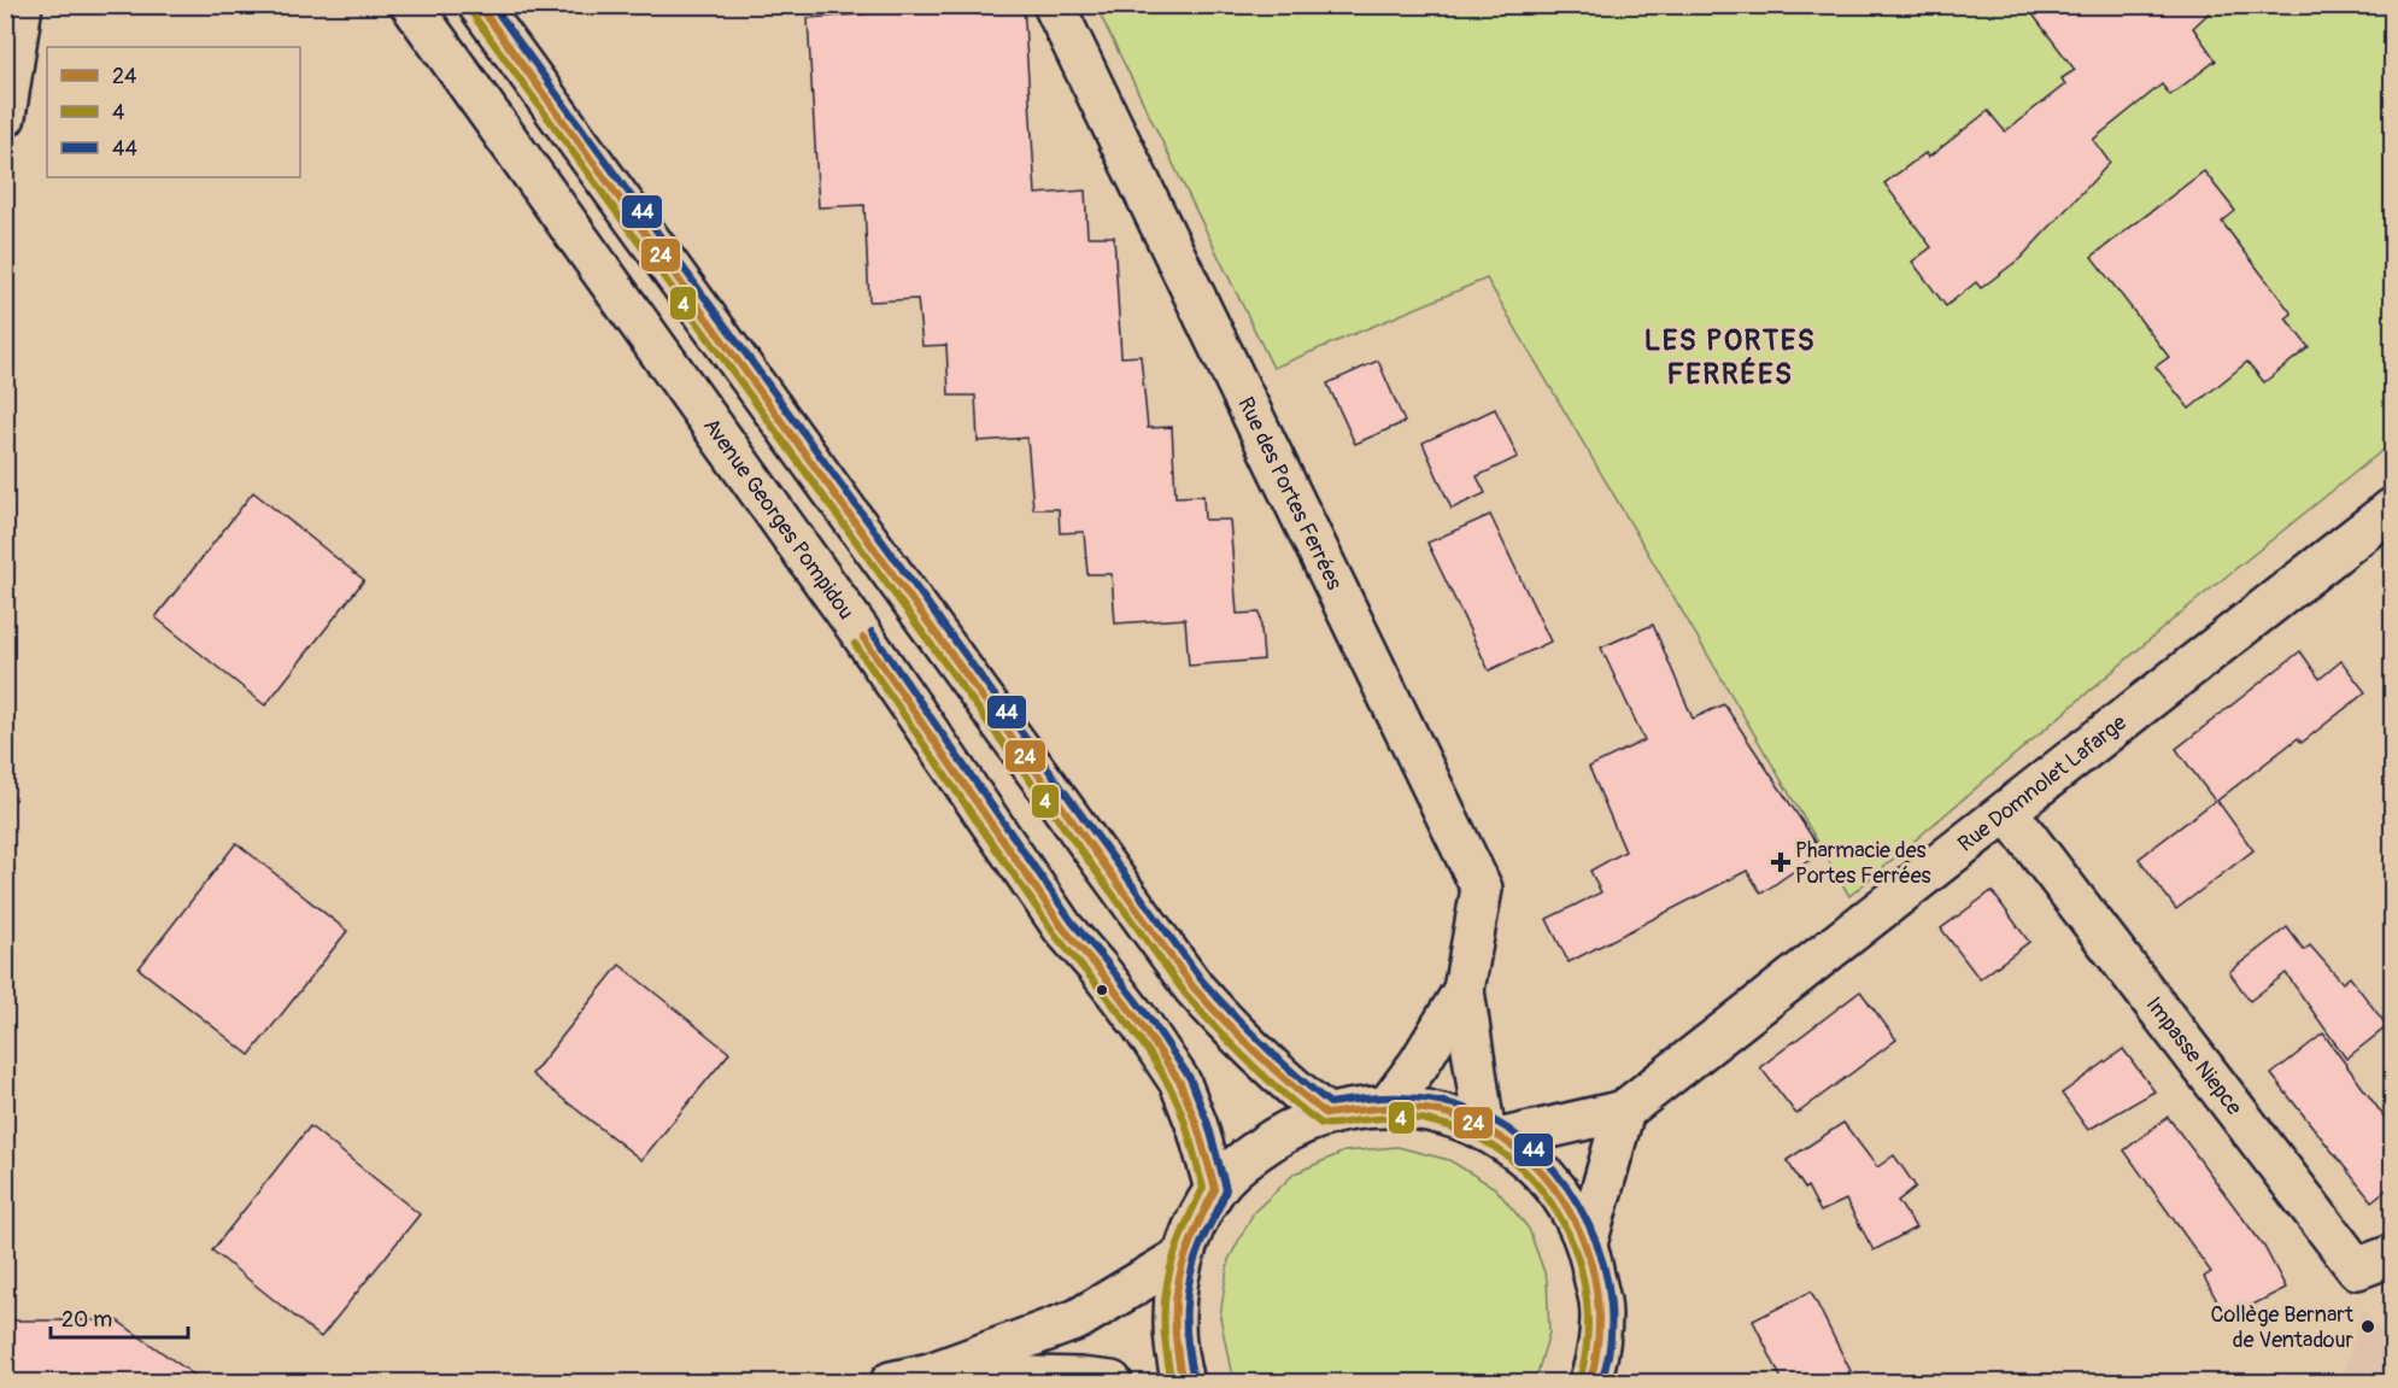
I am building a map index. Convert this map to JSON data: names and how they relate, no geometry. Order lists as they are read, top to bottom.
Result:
{
  "streets": {
    "street": [
      "Rue des Portes Ferrées",
      "Avenue Georges Pompidou",
      "Rue Domnolet Lafarge",
      "Impasse Niepce"
    ]
  },
  "crossings": [
    ["Rue des Portes Ferrées", "Rue Domnolet Lafarge"],
    ["Rue Domnolet Lafarge", "Impasse Niepce"]
  ],
  "districts": ["LES PORTES FERRÉES"],
  "places": {
    "health": ["Pharmacie des Portes Ferrées"],
    "other": ["Collège Bernart de Ventadour"]
  },
  "lines": ["transit line 24", "transit line 44", "transit line 4"],
  "legend": ["24", "4", "44"],
  "scale_bar": "20 m"
}
